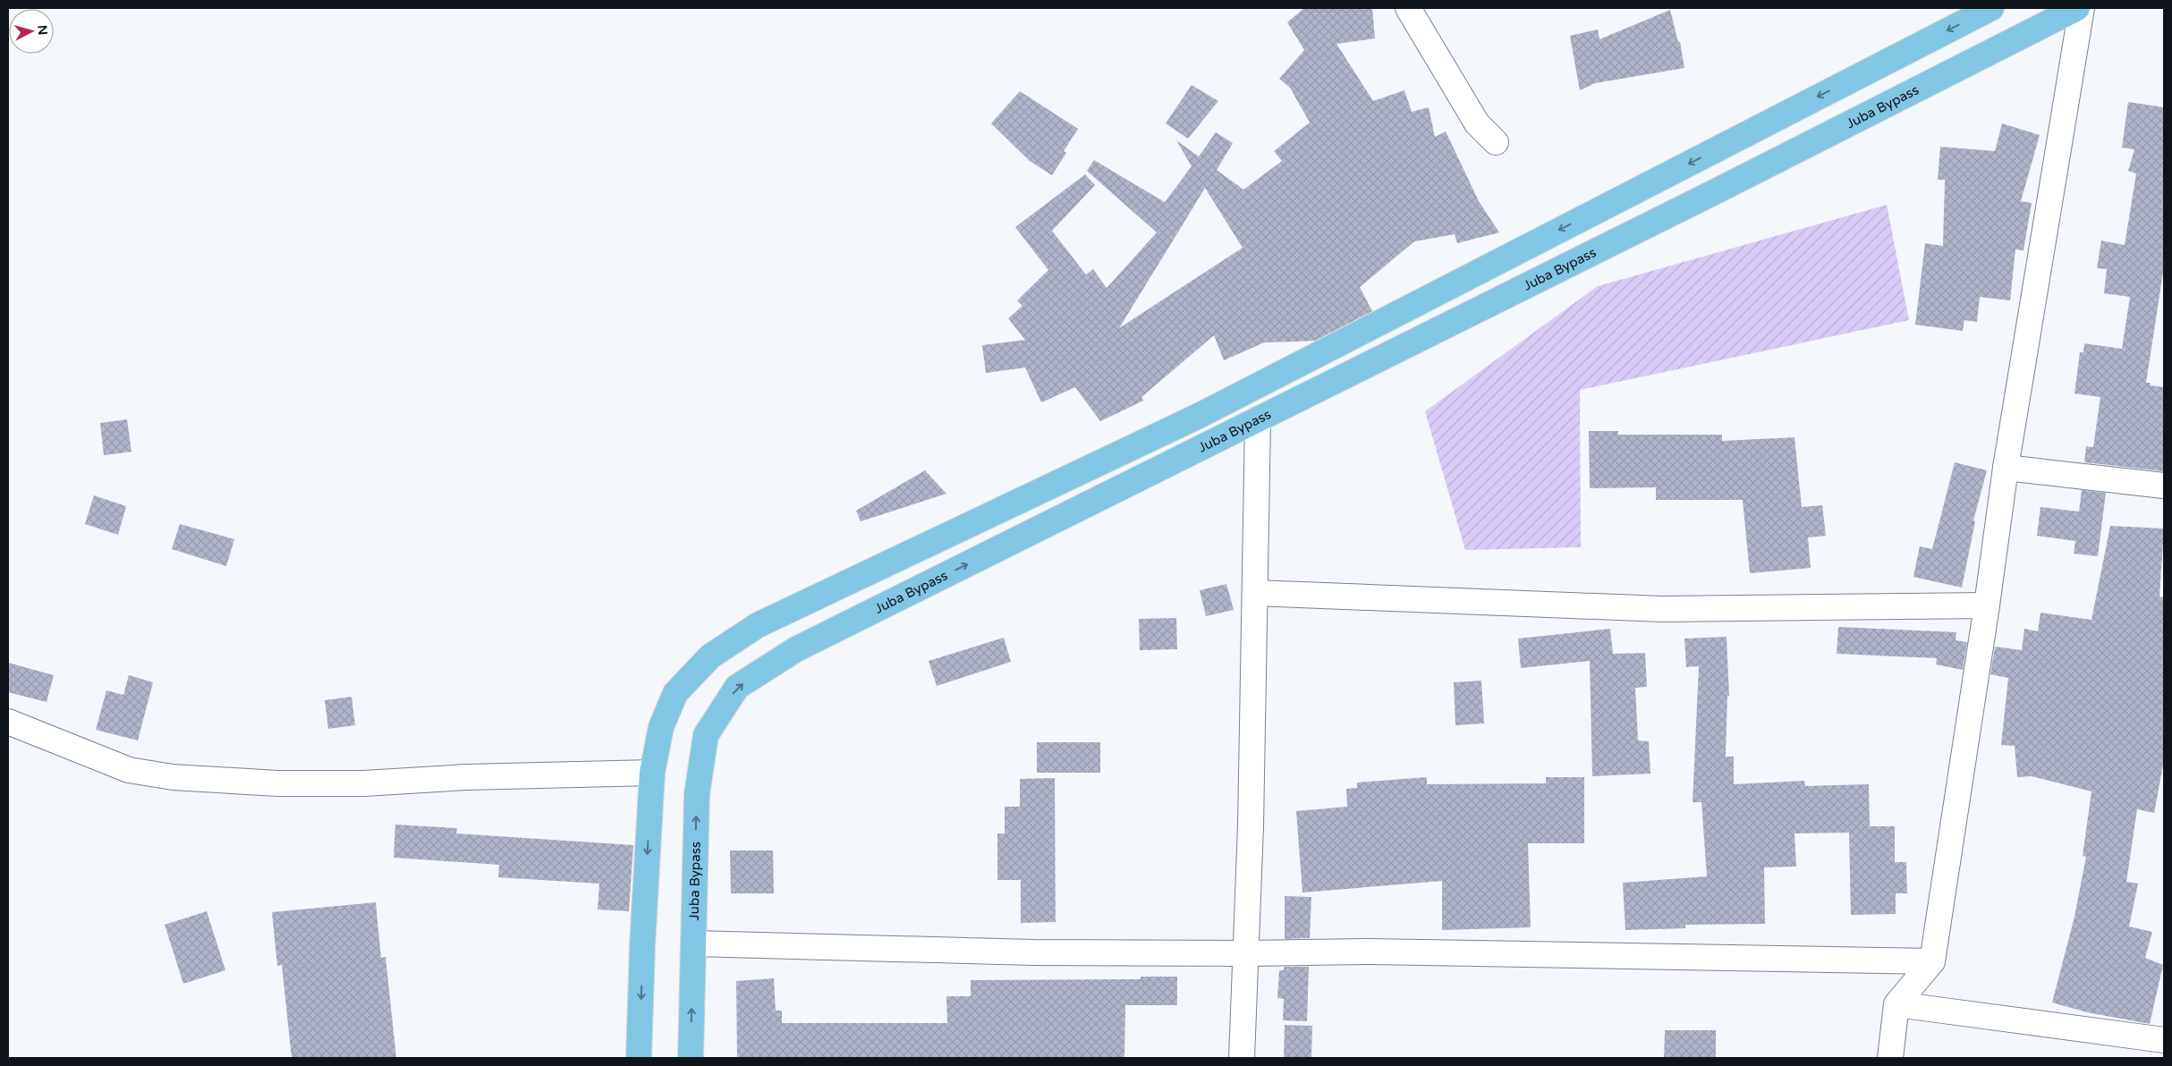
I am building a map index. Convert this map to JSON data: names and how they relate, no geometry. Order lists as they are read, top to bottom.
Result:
{
  "streets": {
    "main road": ["Juba Bypass"]
  },
  "north": "right"
}
